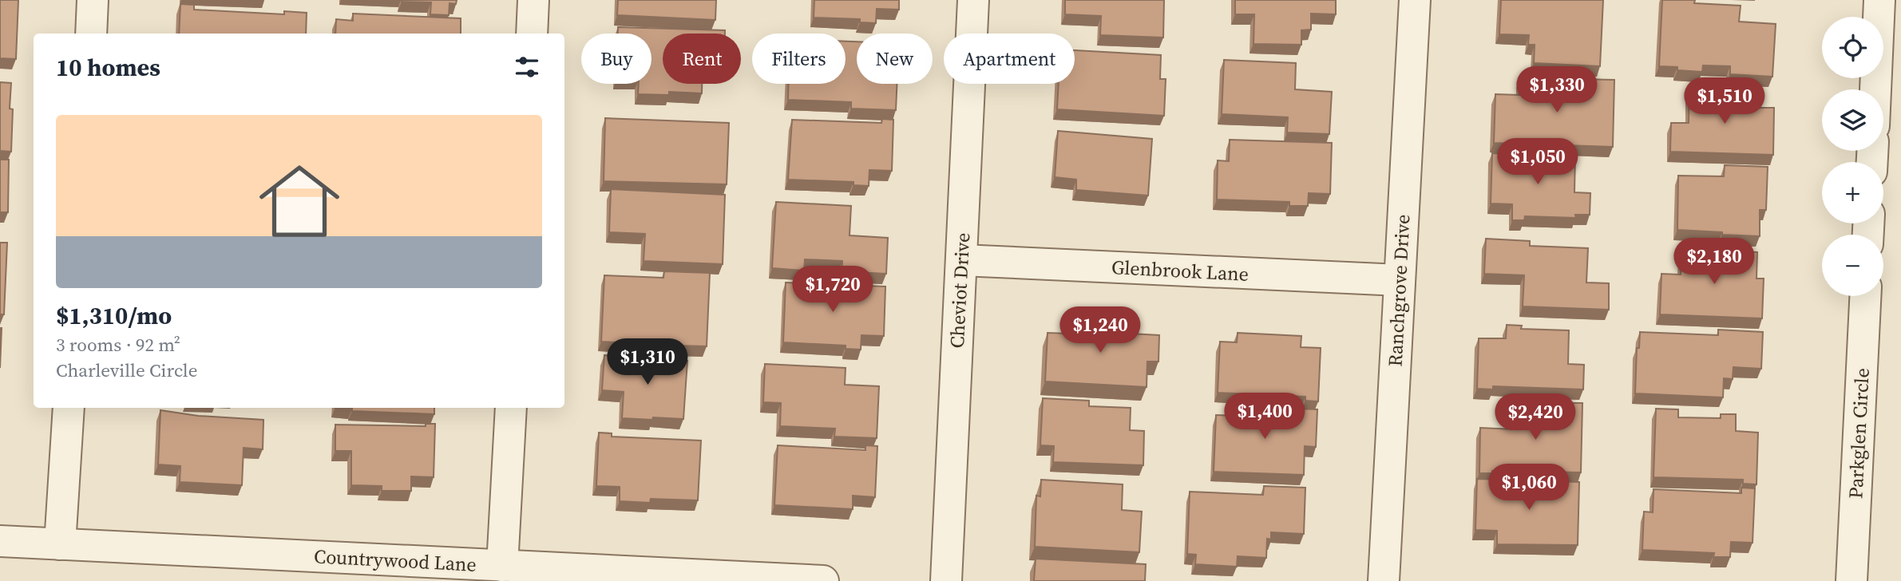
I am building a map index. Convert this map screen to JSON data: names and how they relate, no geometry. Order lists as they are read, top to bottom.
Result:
{
  "streets": {
    "street": [
      "Glenbrook Lane",
      "Cheviot Drive",
      "Ranchgrove Drive",
      "Parkglen Circle",
      "Countrywood Lane"
    ]
  },
  "crossings": [
    ["Glenbrook Lane", "Cheviot Drive"],
    ["Glenbrook Lane", "Ranchgrove Drive"]
  ],
  "page": {
    "map_buttons": ["+", "−"],
    "chip": [
      "Buy",
      "Rent",
      "Filters",
      "New",
      "Apartment"
    ],
    "heading": "10 homes",
    "price": [
      "$1,330",
      "$1,510",
      "$1,050",
      "$2,180",
      "$1,720",
      "$1,240",
      "$1,310",
      "$1,400",
      "$2,420",
      "$1,060"
    ],
    "list": [
      {
        "name": "$1,310/mo",
        "note": "3 rooms · 92 m² · Charleville Circle"
      }
    ]
  }
}
